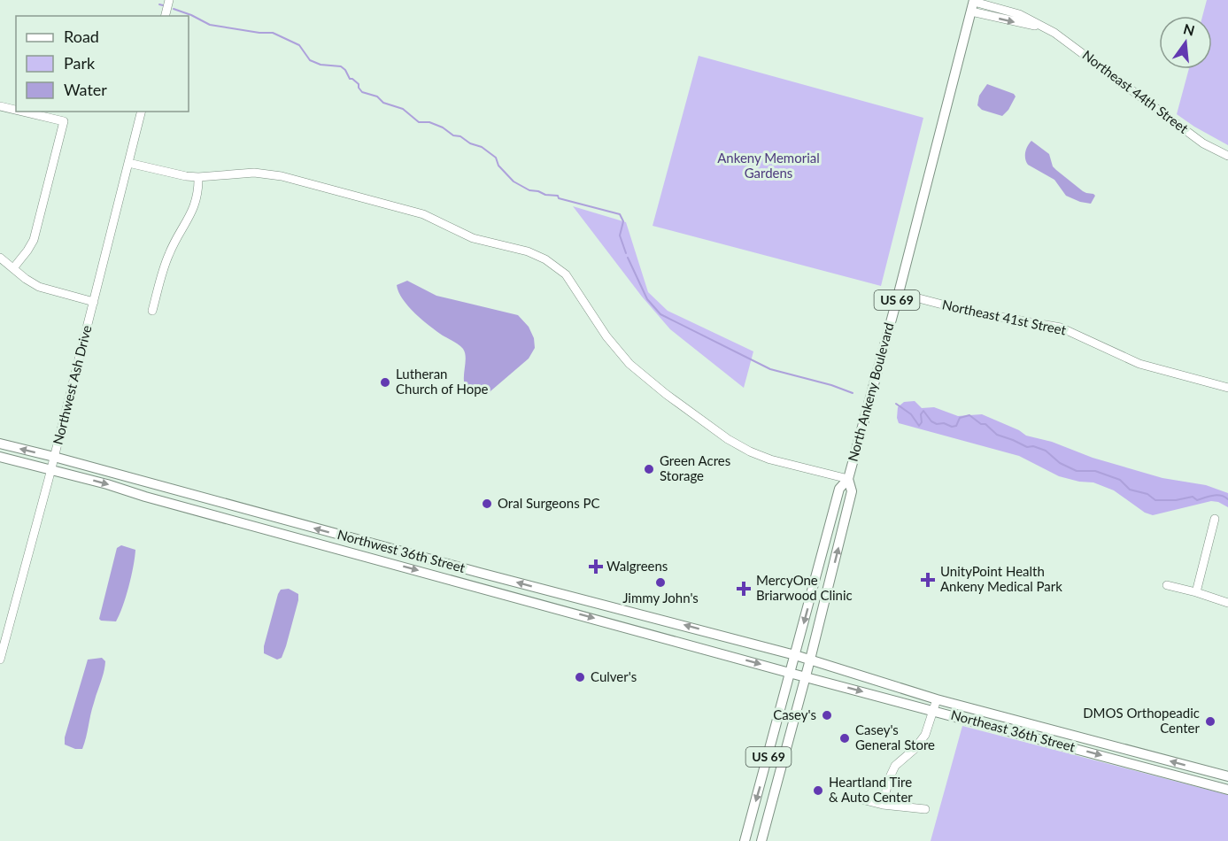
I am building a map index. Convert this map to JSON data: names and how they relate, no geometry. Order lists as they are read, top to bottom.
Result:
{
  "streets": {
    "main road": [
      "US 69",
      "North Ankeny Boulevard",
      "Northwest 36th Street",
      "Northeast 36th Street"
    ],
    "street": ["Northeast 44th Street", "Northeast 41st Street", "Northwest Ash Drive"]
  },
  "crossings": [
    ["Northeast 44th Street", "North Ankeny Boulevard"],
    ["Northeast 41st Street", "North Ankeny Boulevard"],
    ["Northwest Ash Drive", "Northwest 36th Street"],
    ["North Ankeny Boulevard", "Northwest 36th Street"],
    ["North Ankeny Boulevard", "Northeast 36th Street"],
    ["Northwest 36th Street", "Northeast 36th Street"]
  ],
  "parks": ["Ankeny Memorial Gardens"],
  "places": {
    "other": [
      "Lutheran Church of Hope",
      "Green Acres Storage",
      "Oral Surgeons PC",
      "Jimmy John's",
      "Culver's",
      "Casey's",
      "DMOS Orthopeadic Center",
      "Casey's General Store",
      "Heartland Tire & Auto Center"
    ],
    "health": ["Walgreens", "UnityPoint Health Ankeny Medical Park", "MercyOne Briarwood Clinic"]
  },
  "legend": ["Road", "Park", "Water"],
  "north": "top"
}
